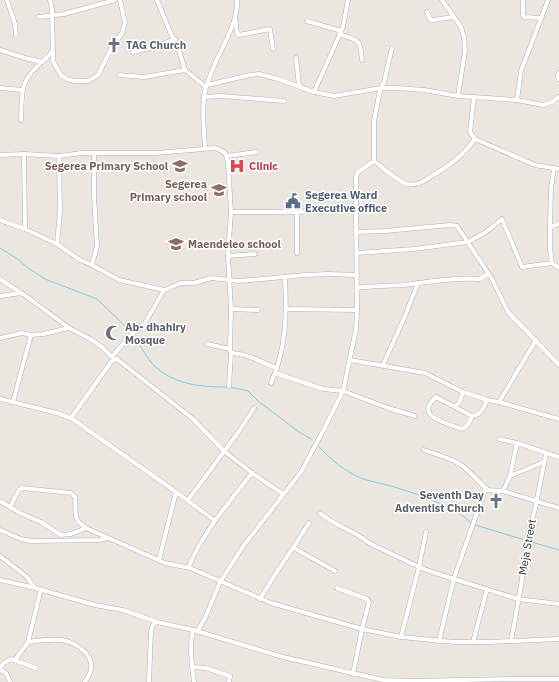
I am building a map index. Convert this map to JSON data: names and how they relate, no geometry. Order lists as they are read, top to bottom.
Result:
{
  "streets": {
    "street": ["Meja Street"]
  },
  "places": {
    "church": ["TAG Church", "Seventh Day Adventist Church"],
    "school or university": ["Segerea Primary School", "Segerea Primary school", "Maendeleo school"],
    "hospital": ["Clinic"],
    "public building": ["Segerea Ward Executive office"],
    "mosque": ["Ab- dhahiry Mosque"]
  }
}
